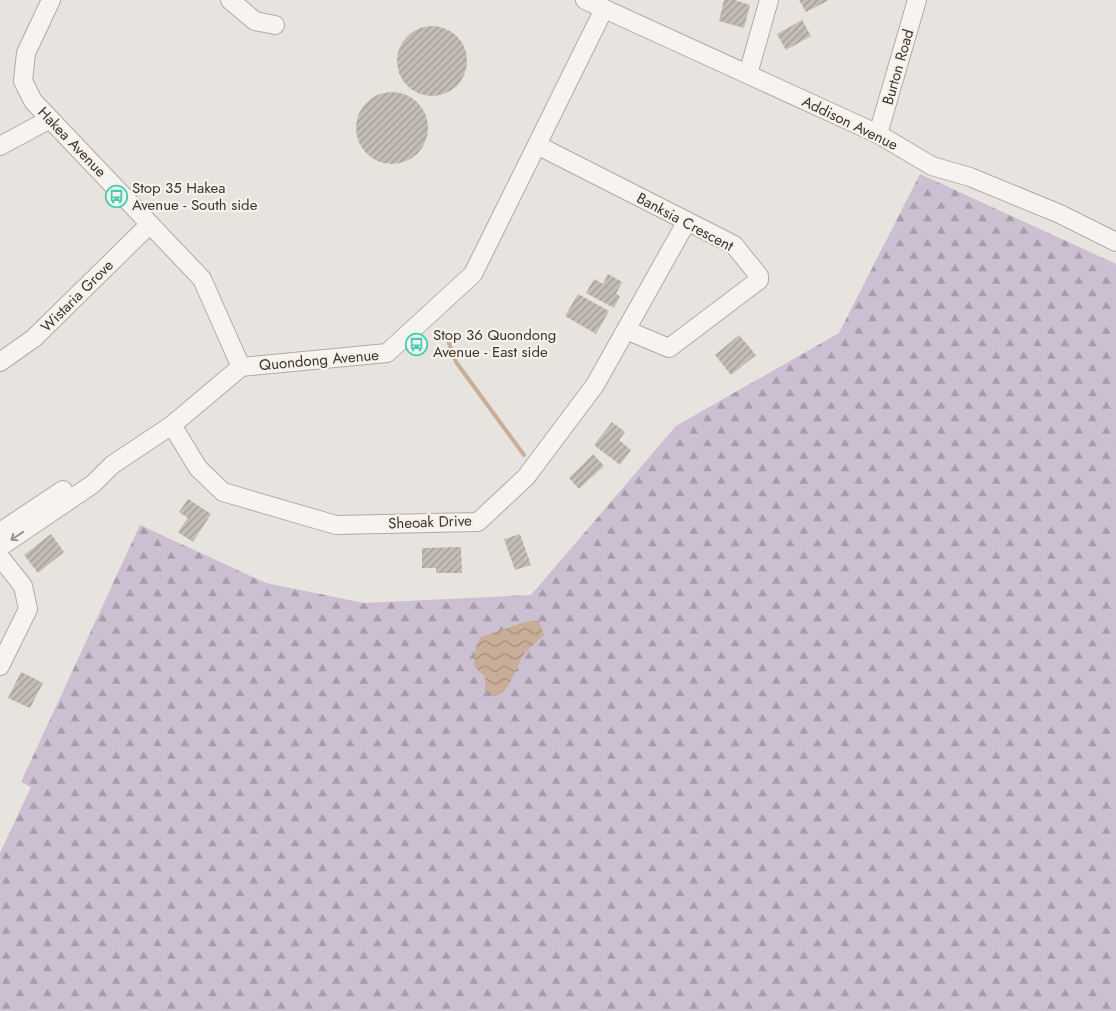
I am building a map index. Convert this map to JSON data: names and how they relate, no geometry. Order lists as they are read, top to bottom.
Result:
{
  "streets": {
    "street": [
      "Burton Road",
      "Addison Avenue",
      "Hakea Avenue",
      "Banksia Crescent",
      "Wistaria Grove",
      "Quondong Avenue",
      "Sheoak Drive"
    ]
  },
  "crossings": [
    ["Burton Road", "Addison Avenue"],
    ["Addison Avenue", "Quondong Avenue"],
    ["Hakea Avenue", "Wistaria Grove"],
    ["Hakea Avenue", "Quondong Avenue"],
    ["Banksia Crescent", "Quondong Avenue"],
    ["Banksia Crescent", "Sheoak Drive"],
    ["Quondong Avenue", "Sheoak Drive"]
  ],
  "places": {
    "bus stop": ["Stop 35 Hakea Avenue - South side", "Stop 36 Quondong Avenue - East side"]
  }
}
